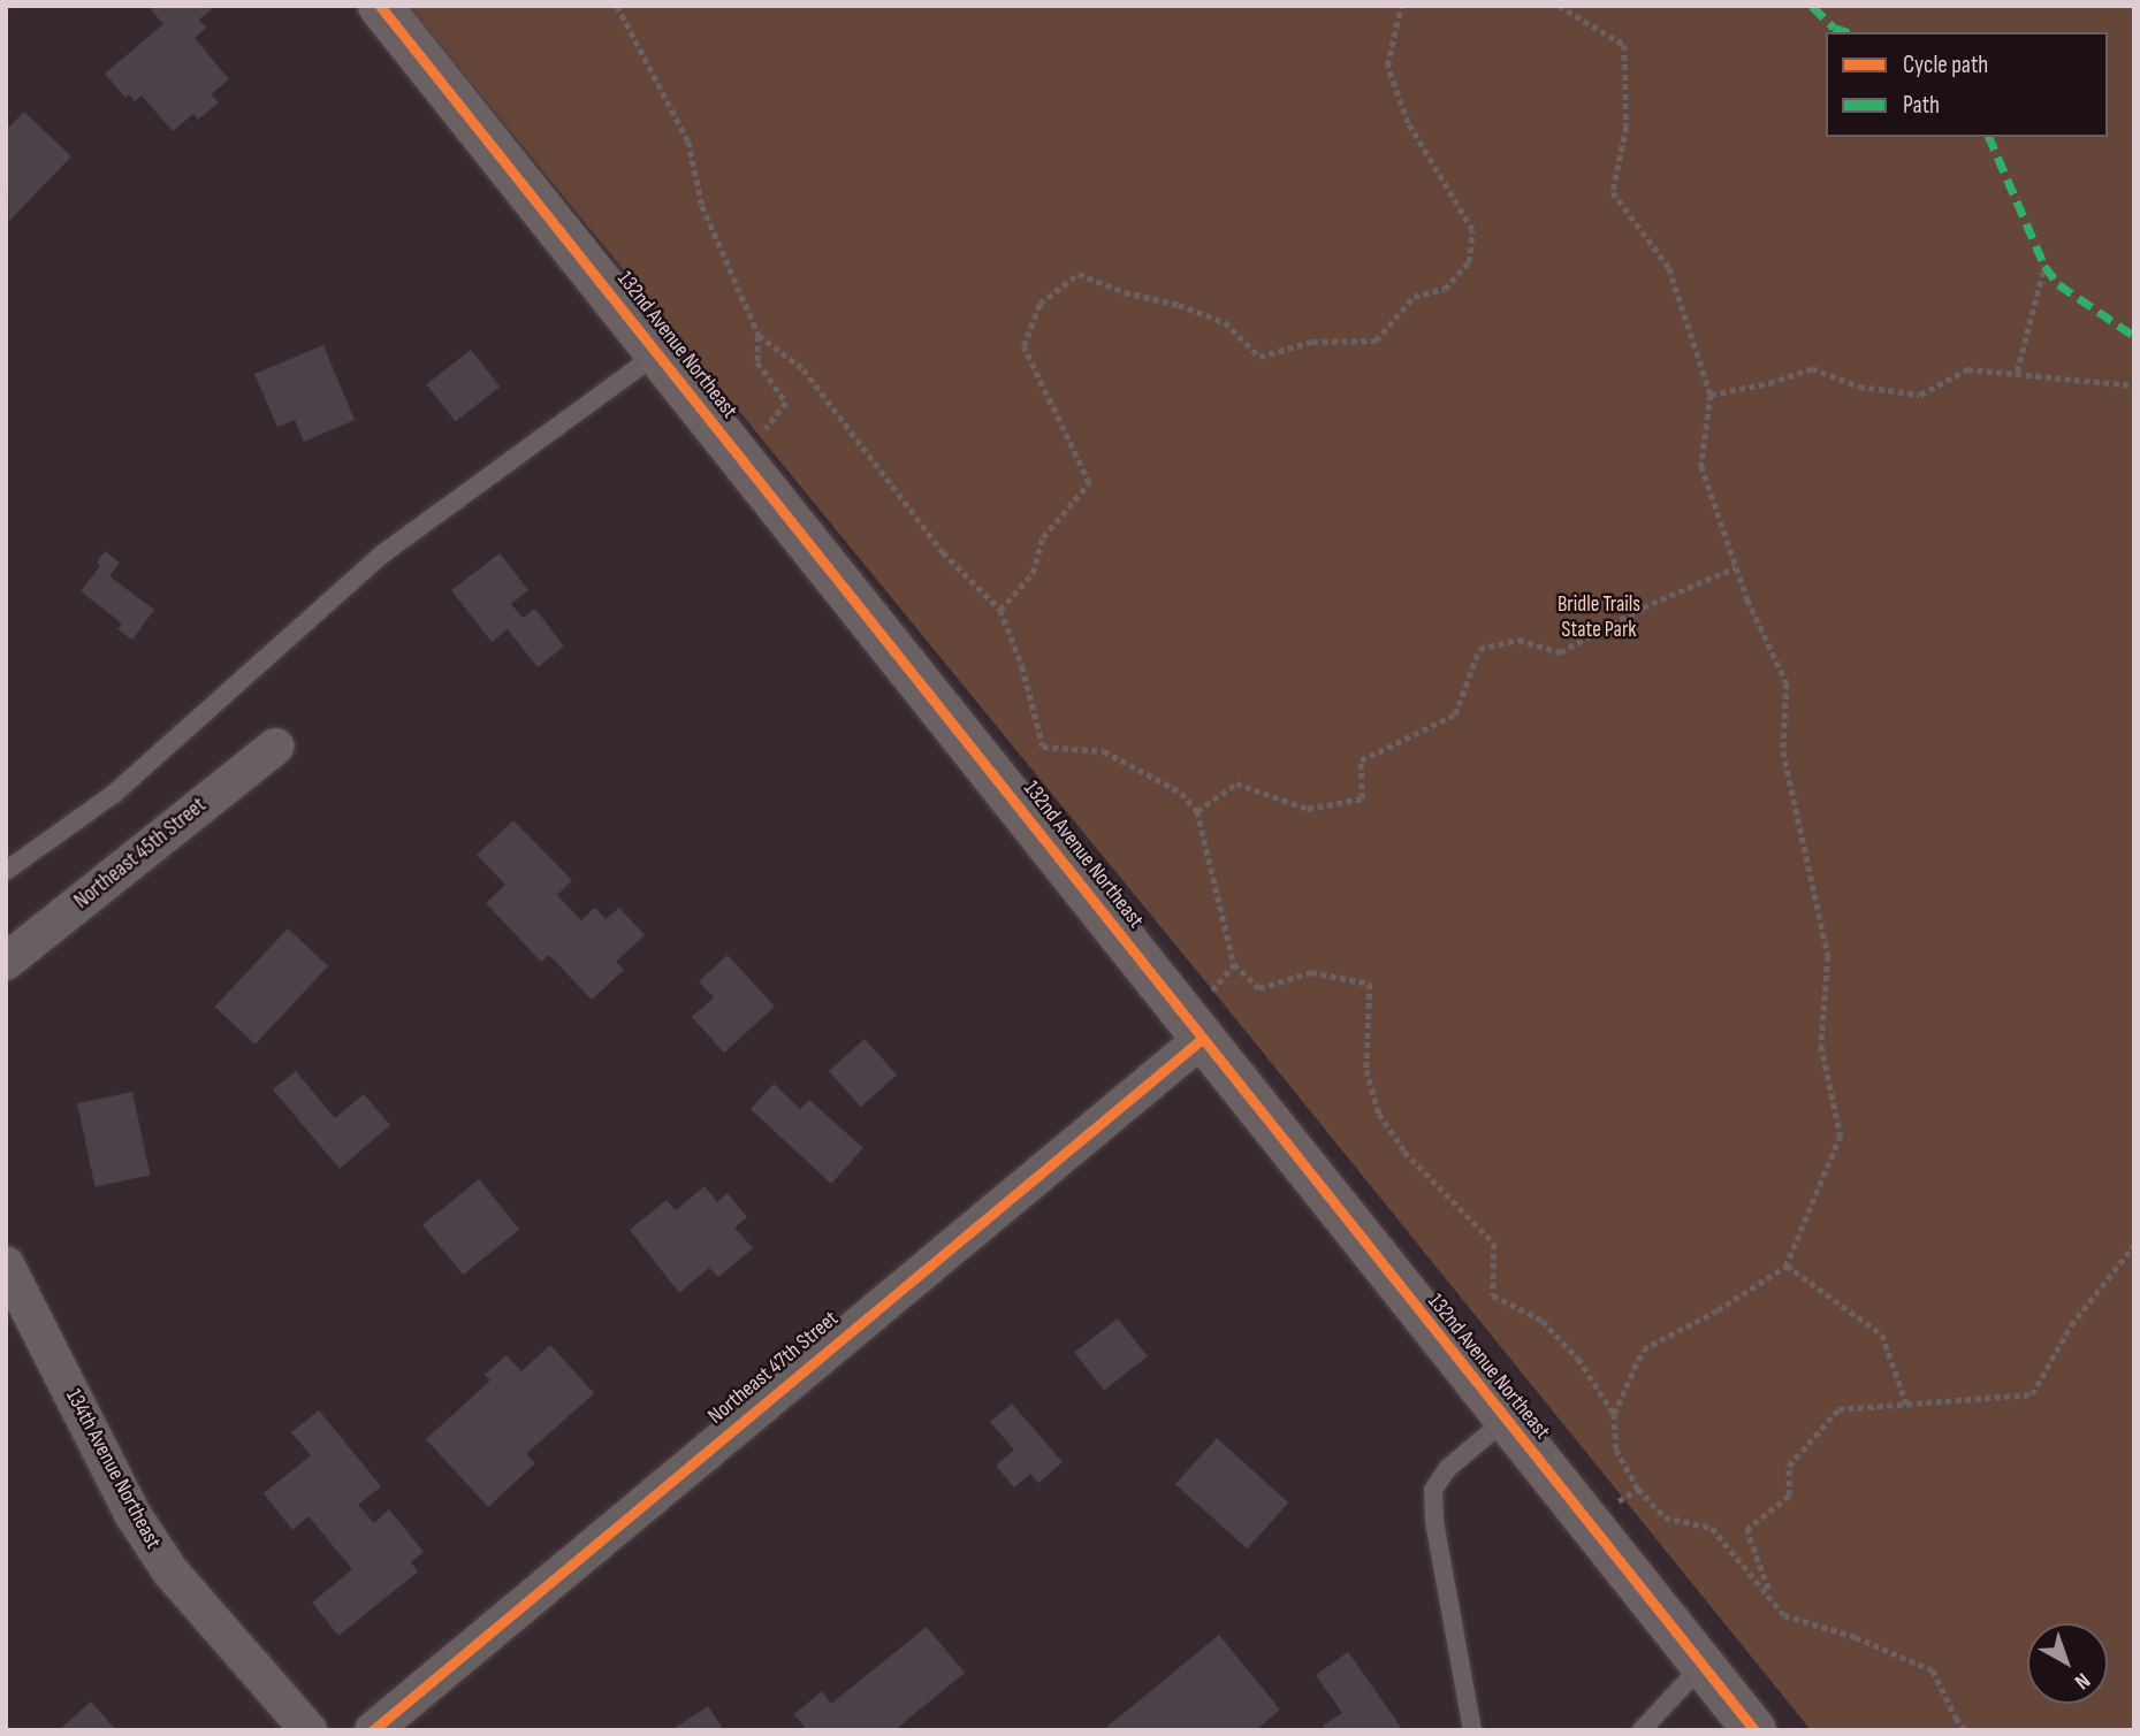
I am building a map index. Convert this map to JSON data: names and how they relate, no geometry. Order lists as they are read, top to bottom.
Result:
{
  "streets": {
    "street": [
      "132nd Avenue Northeast",
      "Northeast 45th Street",
      "Northeast 47th Street",
      "134th Avenue Northeast"
    ]
  },
  "crossings": [
    ["132nd Avenue Northeast", "Northeast 47th Street"]
  ],
  "parks": ["Bridle Trails State Park"],
  "legend": ["Cycle path", "Path"],
  "north": "bottom right"
}
